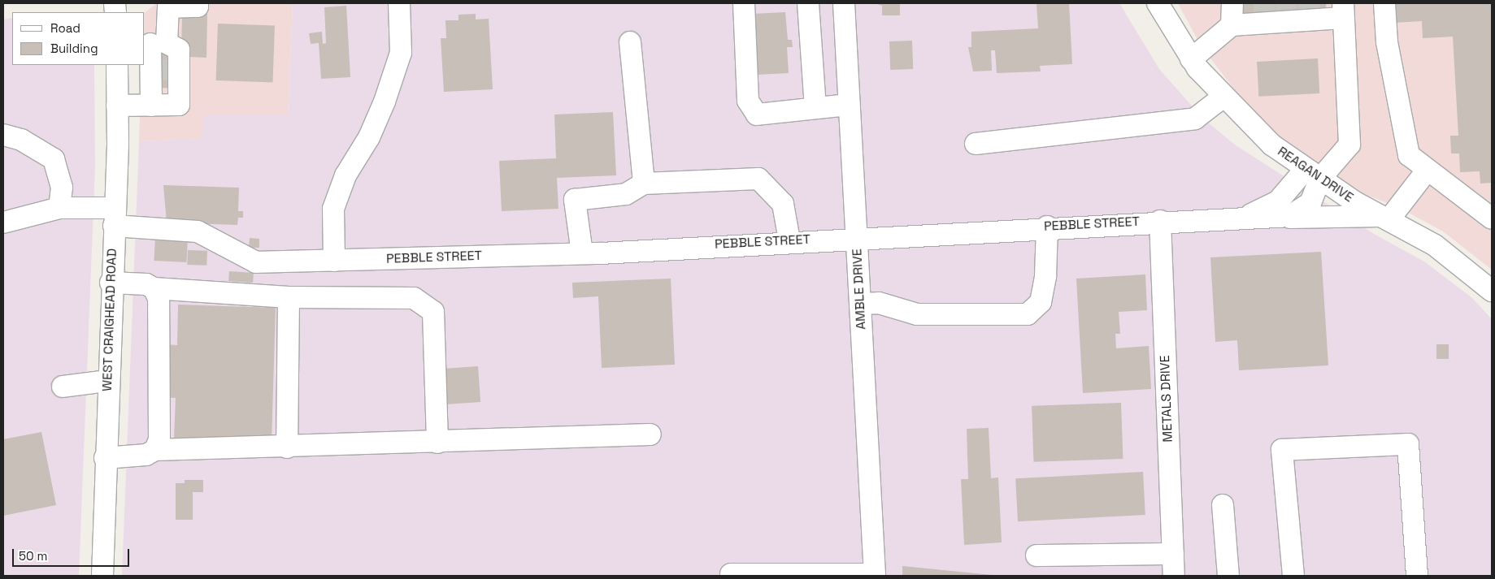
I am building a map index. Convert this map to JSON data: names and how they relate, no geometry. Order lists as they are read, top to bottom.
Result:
{
  "streets": {
    "street": [
      "REAGAN DRIVE",
      "PEBBLE STREET",
      "AMBLE DRIVE",
      "WEST CRAIGHEAD ROAD",
      "METALS DRIVE"
    ]
  },
  "crossings": [
    ["REAGAN DRIVE", "PEBBLE STREET"],
    ["PEBBLE STREET", "AMBLE DRIVE"],
    ["PEBBLE STREET", "WEST CRAIGHEAD ROAD"],
    ["PEBBLE STREET", "METALS DRIVE"]
  ],
  "legend": ["Road", "Building"],
  "scale_bar": "50 m"
}
